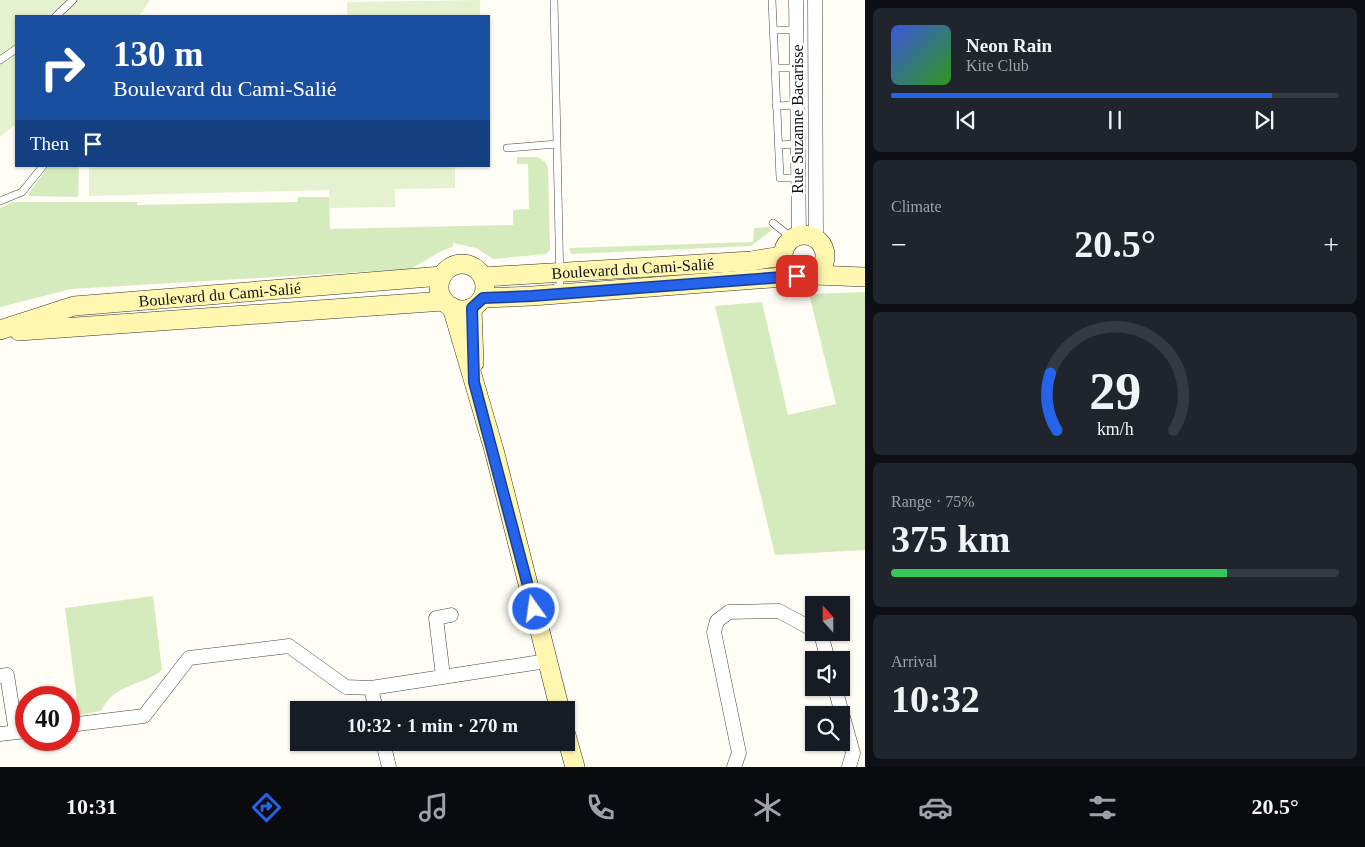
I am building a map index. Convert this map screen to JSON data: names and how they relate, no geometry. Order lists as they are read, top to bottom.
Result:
{
  "streets": {
    "street": ["Rue Suzanne Bacarisse", "Boulevard du Cami-Salié"]
  },
  "crossings": [
    ["Rue Suzanne Bacarisse", "Boulevard du Cami-Salié"]
  ],
  "north": "top",
  "page": {
    "turn": ["130 m", "Boulevard du Cami-Salié"],
    "song": ["Neon Rain", "Kite Club"],
    "then": "Then",
    "tile": [
      "Climate",
      ["Range · 75%", "375 km"],
      ["Arrival", "10:32"]
    ],
    "heat": ["−", "20.5°", "+"],
    "limit": "40",
    "trip": "10:32 · 1 min · 270 m",
    "tabs": ["10:31", "20.5°"],
    "gauge": ["29", "km/h"]
  }
}
